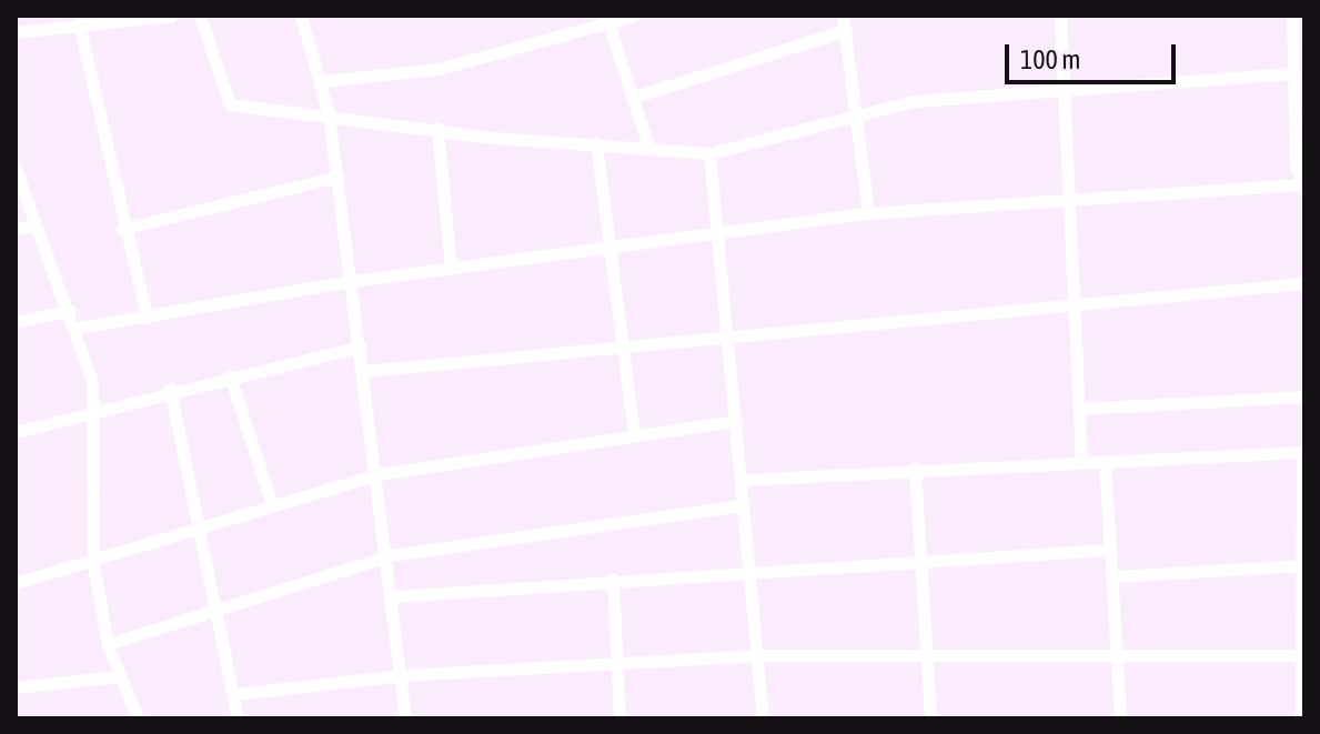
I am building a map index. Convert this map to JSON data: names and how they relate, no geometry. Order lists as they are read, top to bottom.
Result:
{
  "scale_bar": "100 m"
}
